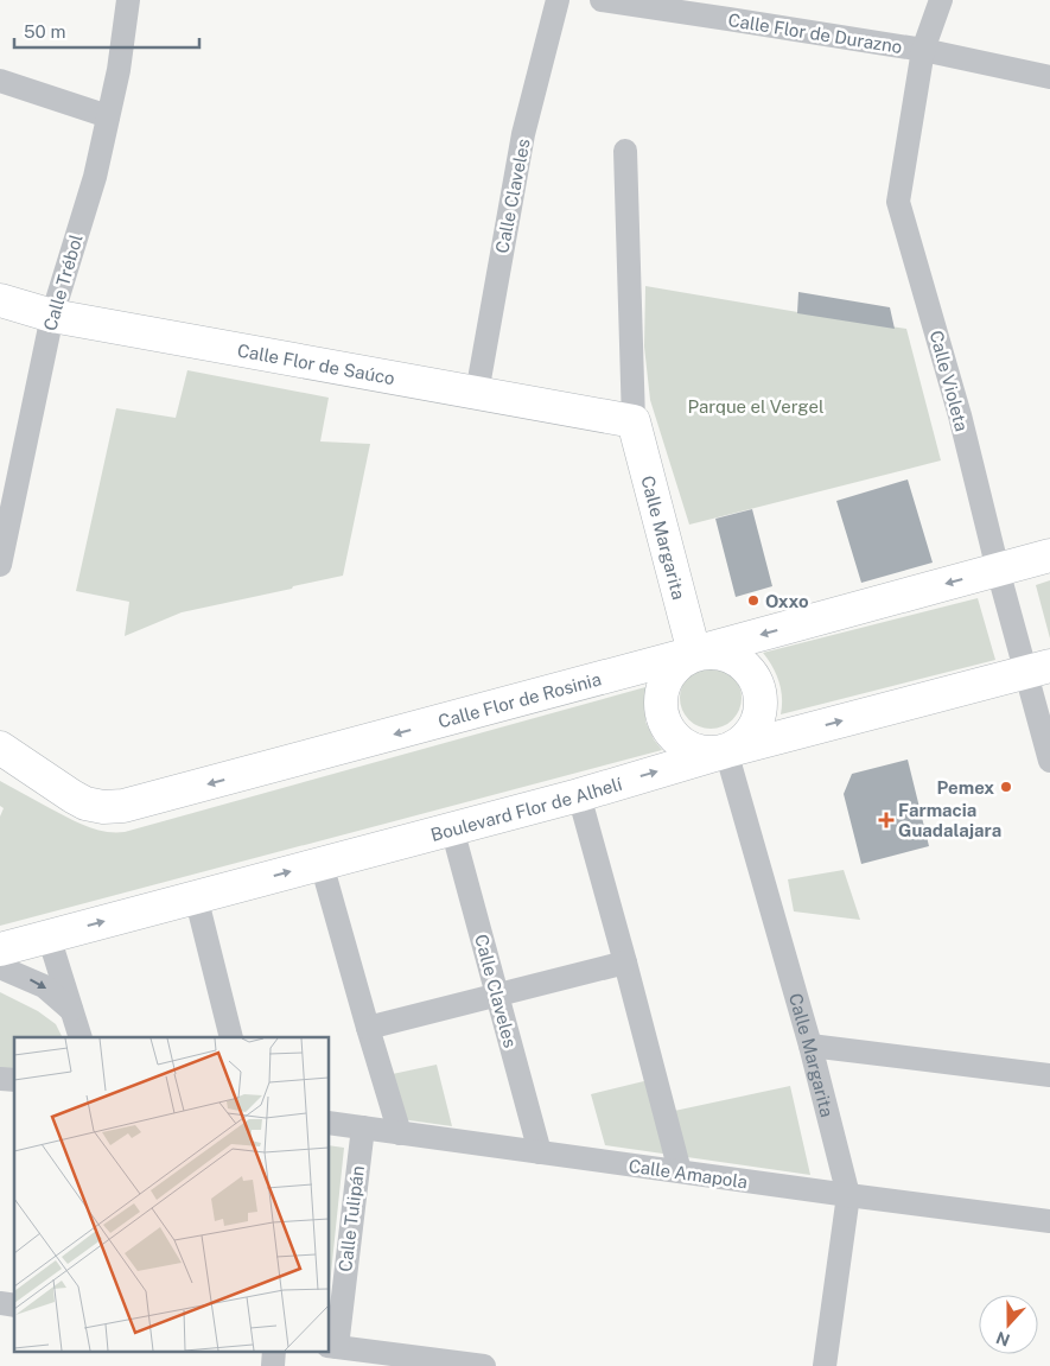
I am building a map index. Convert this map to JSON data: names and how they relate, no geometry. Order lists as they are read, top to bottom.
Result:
{
  "streets": {
    "main road": [
      "Calle Flor de Saúco",
      "Calle Margarita",
      "Calle Flor de Rosinia",
      "Boulevard Flor de Alhelí"
    ],
    "street": [
      "Calle Flor de Durazno",
      "Calle Claveles",
      "Calle Trébol",
      "Calle Violeta",
      "Calle Amapola",
      "Calle Tulipán"
    ]
  },
  "crossings": [
    ["Calle Flor de Durazno", "Calle Violeta"],
    ["Calle Claveles", "Calle Flor de Saúco"],
    ["Calle Claveles", "Boulevard Flor de Alhelí"],
    ["Calle Claveles", "Calle Amapola"],
    ["Calle Trébol", "Calle Flor de Saúco"],
    ["Calle Flor de Saúco", "Calle Margarita"],
    ["Calle Violeta", "Calle Flor de Rosinia"],
    ["Calle Violeta", "Boulevard Flor de Alhelí"],
    ["Calle Margarita", "Calle Flor de Rosinia"],
    ["Calle Margarita", "Boulevard Flor de Alhelí"],
    ["Calle Margarita", "Calle Amapola"],
    ["Calle Flor de Rosinia", "Boulevard Flor de Alhelí"],
    ["Calle Amapola", "Calle Tulipán"]
  ],
  "one_way": ["Calle Flor de Rosinia", "Boulevard Flor de Alhelí"],
  "parks": ["Parque el Vergel"],
  "places": {
    "other": ["Oxxo", "Pemex"],
    "health": ["Farmacia Guadalajara"]
  },
  "scale_bar": "50 m",
  "north": "bottom"
}
